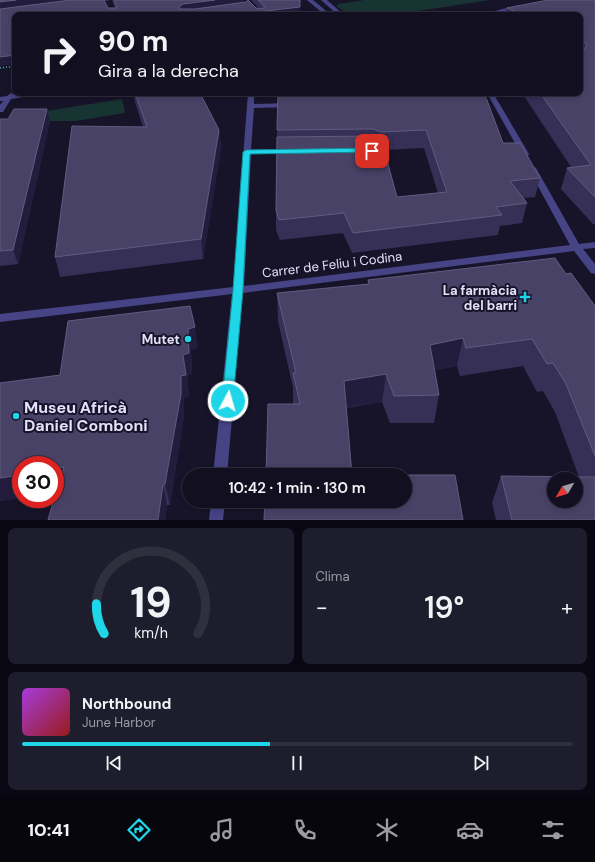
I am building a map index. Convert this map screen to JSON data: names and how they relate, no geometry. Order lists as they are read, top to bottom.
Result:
{
  "streets": {
    "street": ["Carrer de Feliu i Codina"]
  },
  "places": {
    "health": ["La farmàcia del barri"],
    "other": ["Mutet", "Museu Africà Daniel Comboni"]
  },
  "north": "bottom left",
  "page": {
    "turn": ["90 m", "Gira a la derecha"],
    "limit": "30",
    "trip": "10:42 · 1 min · 130 m",
    "tile": "Clima",
    "heat": ["−", "19°", "+"],
    "song": ["Northbound", "June Harbor"],
    "tabs": "10:41",
    "gauge": ["19", "km/h"]
  }
}
